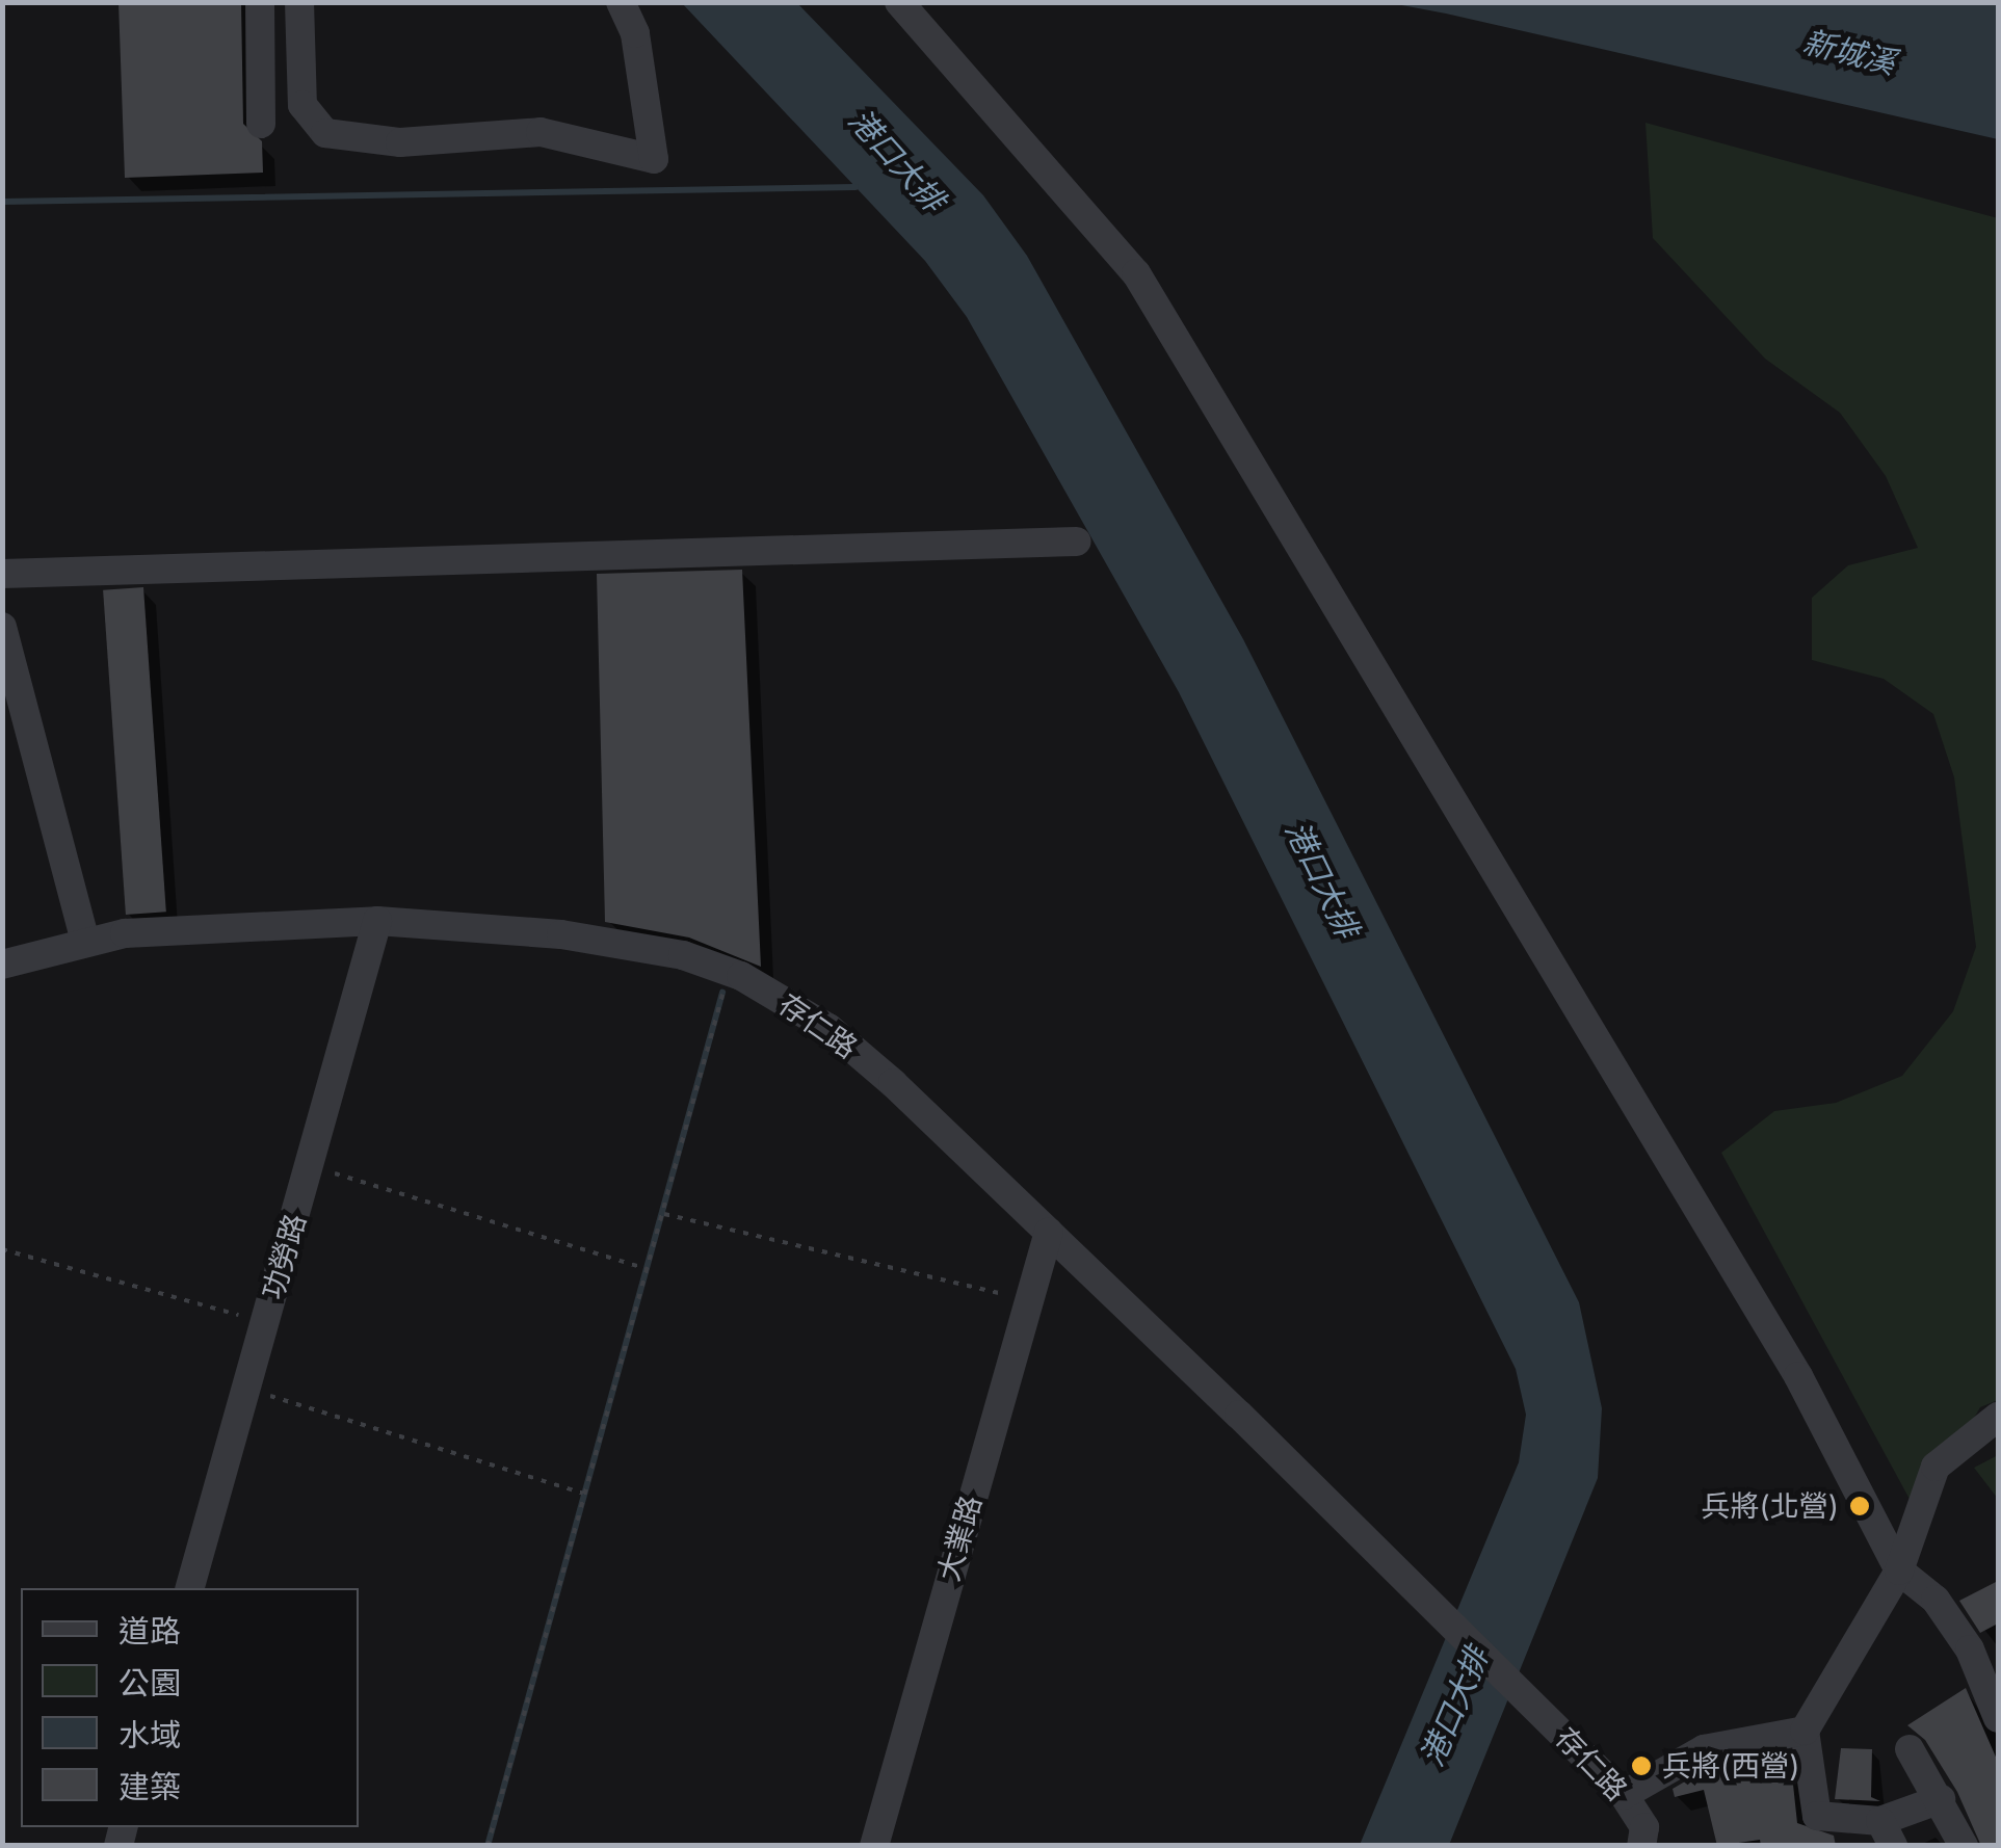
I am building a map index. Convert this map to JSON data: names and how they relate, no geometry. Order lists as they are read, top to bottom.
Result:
{
  "streets": {
    "street": ["存仁路", "功勞路", "大業路"]
  },
  "crossings": [
    ["存仁路", "功勞路"],
    ["存仁路", "大業路"]
  ],
  "water": ["新城溪", "港口大排"],
  "places": ["兵將(北營)", "兵將(西營)"],
  "legend": [
    "道路",
    "公園",
    "水域",
    "建築"
  ]
}
